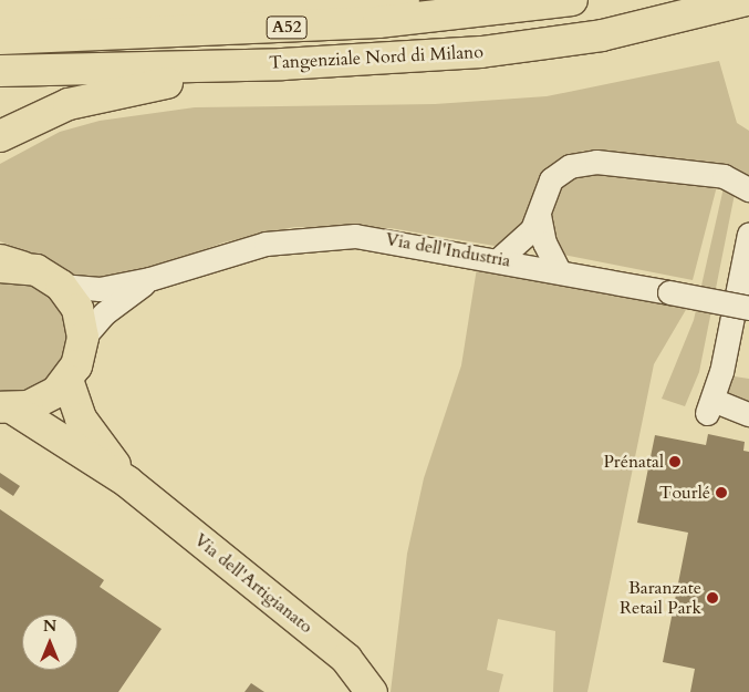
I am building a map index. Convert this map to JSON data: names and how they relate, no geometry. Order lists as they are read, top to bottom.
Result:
{
  "streets": {
    "main road": ["A52", "Tangenziale Nord di Milano", "Via dell'Artigianato"],
    "street": ["Via dell'Industria"]
  },
  "places": ["Prénatal", "Tourlé", "Baranzate Retail Park"],
  "north": "top"
}
